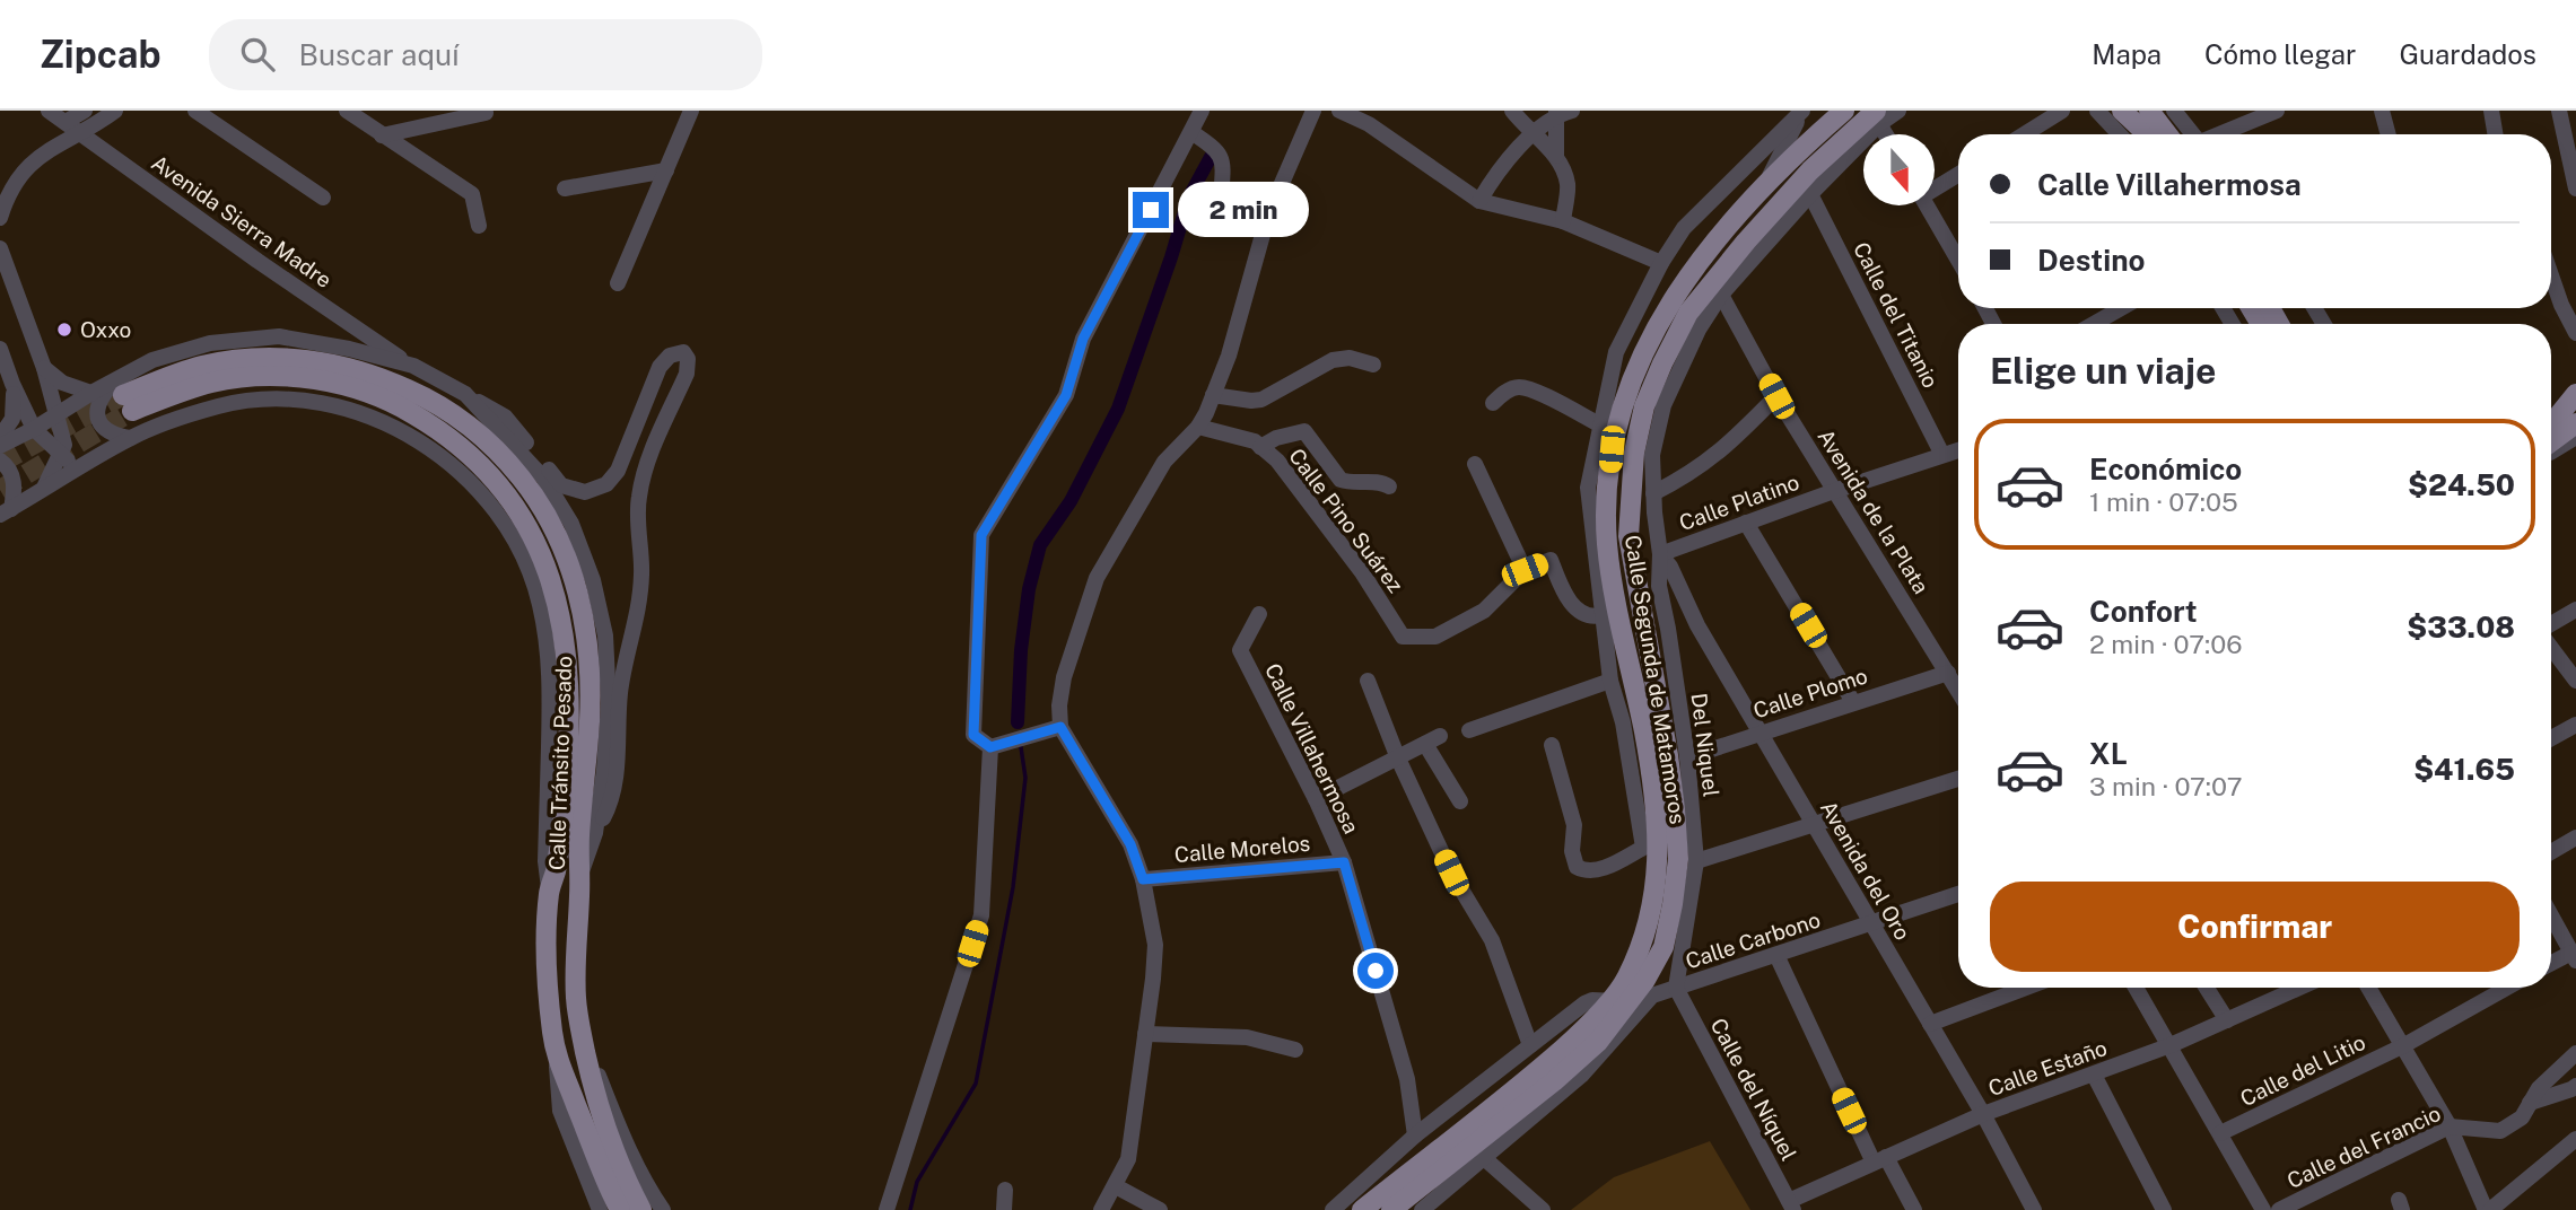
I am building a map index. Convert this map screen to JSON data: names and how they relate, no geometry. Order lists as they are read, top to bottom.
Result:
{
  "streets": {
    "main road": ["Calle Segunda de Matamoros", "Calle Tránsito Pesado"],
    "street": [
      "Avenida Sierra Madre",
      "Calle del Titanio",
      "Calle Platino",
      "Avenida de la Plata",
      "Calle Pino Suárez",
      "Calle Plomo",
      "Del Niquel",
      "Calle Villahermosa",
      "Calle Morelos",
      "Avenida del Oro",
      "Calle Carbono",
      "Calle Estaño",
      "Calle del Litio",
      "Calle del Níquel",
      "Calle del Francio"
    ]
  },
  "crossings": [
    ["Calle del Titanio", "Calle Platino"],
    ["Calle del Titanio", "Del Niquel"],
    ["Calle Platino", "Avenida de la Plata"],
    ["Calle Platino", "Del Niquel"],
    ["Calle Platino", "Avenida del Oro"],
    ["Avenida de la Plata", "Calle Plomo"],
    ["Avenida de la Plata", "Del Niquel"],
    ["Calle Segunda de Matamoros", "Del Niquel"],
    ["Calle Segunda de Matamoros", "Calle Carbono"],
    ["Calle Plomo", "Del Niquel"],
    ["Calle Plomo", "Avenida del Oro"],
    ["Del Niquel", "Avenida del Oro"],
    ["Del Niquel", "Calle Carbono"],
    ["Del Niquel", "Calle del Níquel"],
    ["Calle Villahermosa", "Calle Morelos"],
    ["Calle Villahermosa", "Calle Carbono"],
    ["Avenida del Oro", "Calle Carbono"],
    ["Avenida del Oro", "Calle Estaño"],
    ["Calle Carbono", "Calle del Níquel"],
    ["Calle Estaño", "Calle del Níquel"]
  ],
  "places": ["Oxxo"],
  "north": "bottom",
  "page": {
    "header": "Zipcab",
    "search": "Buscar aquí",
    "nav": ["Mapa", "Cómo llegar", "Guardados"],
    "banner": ["Calle Villahermosa", "Destino"],
    "bubble": "2 min",
    "heading": "Elige un viaje",
    "list": [
      {
        "name": "Económico",
        "note": "1 min · 07:05",
        "value": "$24.50"
      },
      {
        "name": "Confort",
        "note": "2 min · 07:06",
        "value": "$33.08"
      },
      {
        "name": "XL",
        "note": "3 min · 07:07",
        "value": "$41.65"
      }
    ],
    "buttons": "Confirmar"
  }
}
